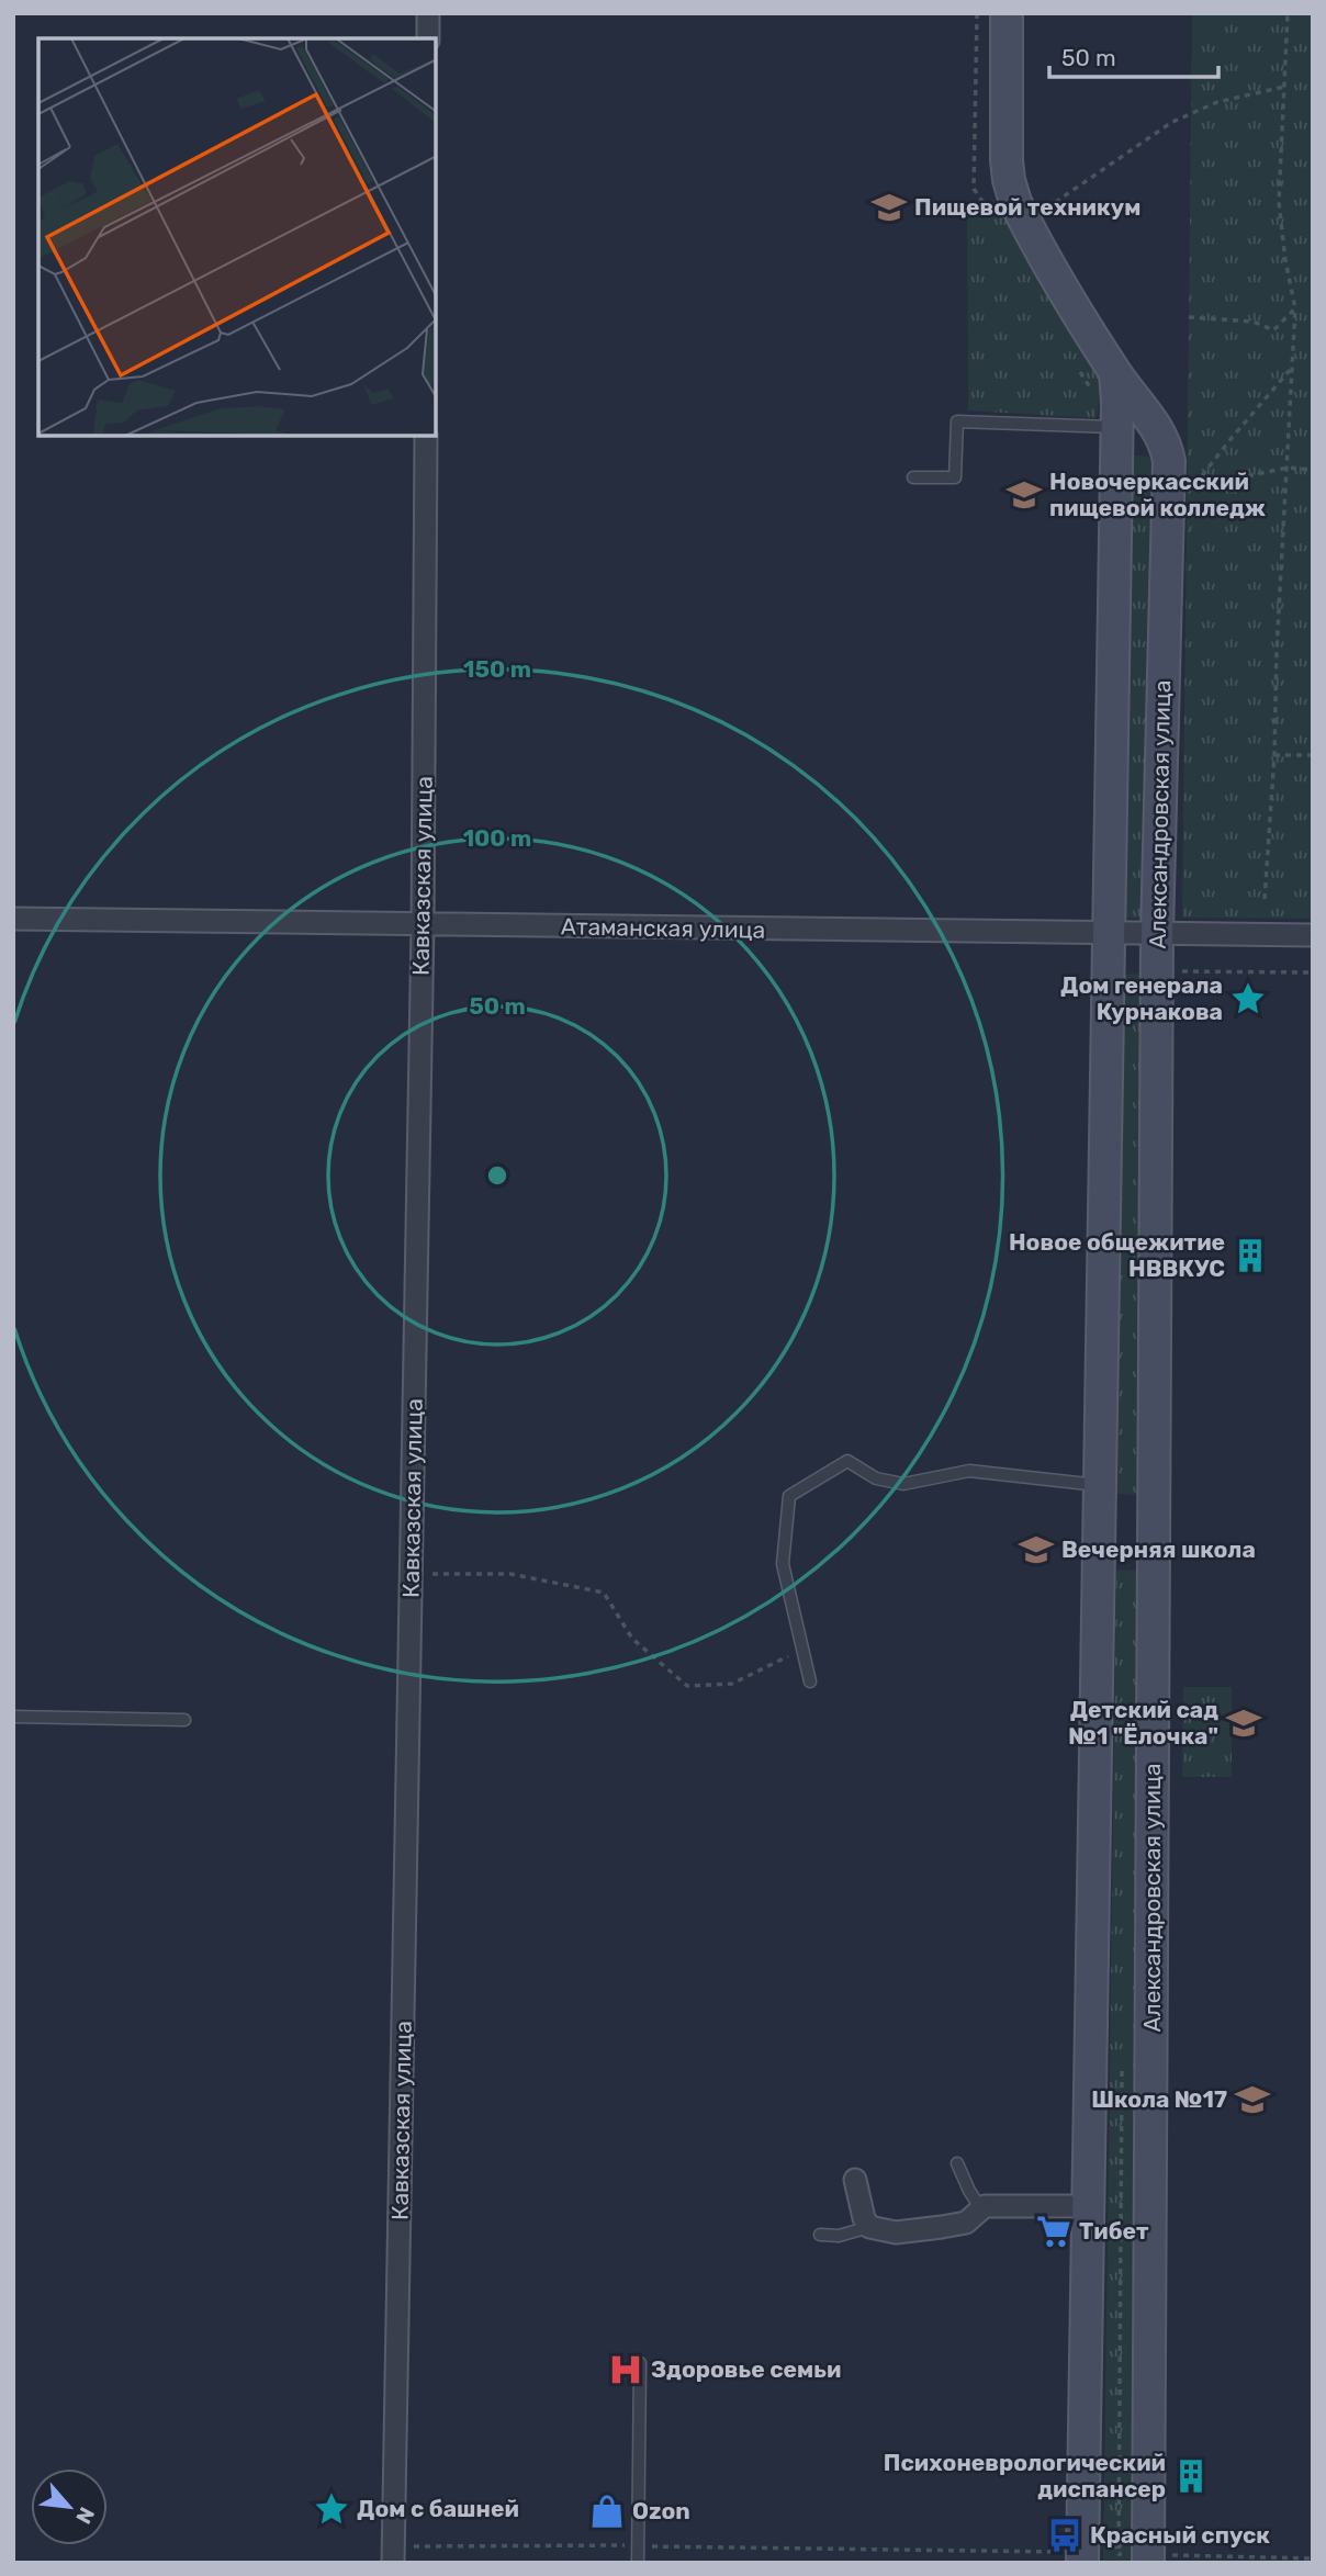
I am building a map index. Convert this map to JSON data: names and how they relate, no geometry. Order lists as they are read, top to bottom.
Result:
{
  "streets": {
    "street": ["Александровская улица", "Кавказская улица", "Атаманская улица"]
  },
  "crossings": [
    ["Александровская улица", "Атаманская улица"],
    ["Кавказская улица", "Атаманская улица"]
  ],
  "places": {
    "school or university": [
      "Пищевой техникум",
      "Новочеркасский пищевой колледж",
      "Вечерняя школа",
      "Детский сад №1 \"Ёлочка\"",
      "Школа №17"
    ],
    "place": ["Дом генерала Курнакова", "Дом с башней"],
    "building": ["Новое общежитие НВВКУС", "Психоневрологический диспансер"],
    "supermarket": ["Тибет"],
    "hospital": ["Здоровье семьи"],
    "shop": ["Ozon"],
    "bus stop": ["Красный спуск"]
  },
  "scale_bar": "50 m",
  "north": "bottom right",
  "rings": ["150 m", "100 m", "50 m"]
}
